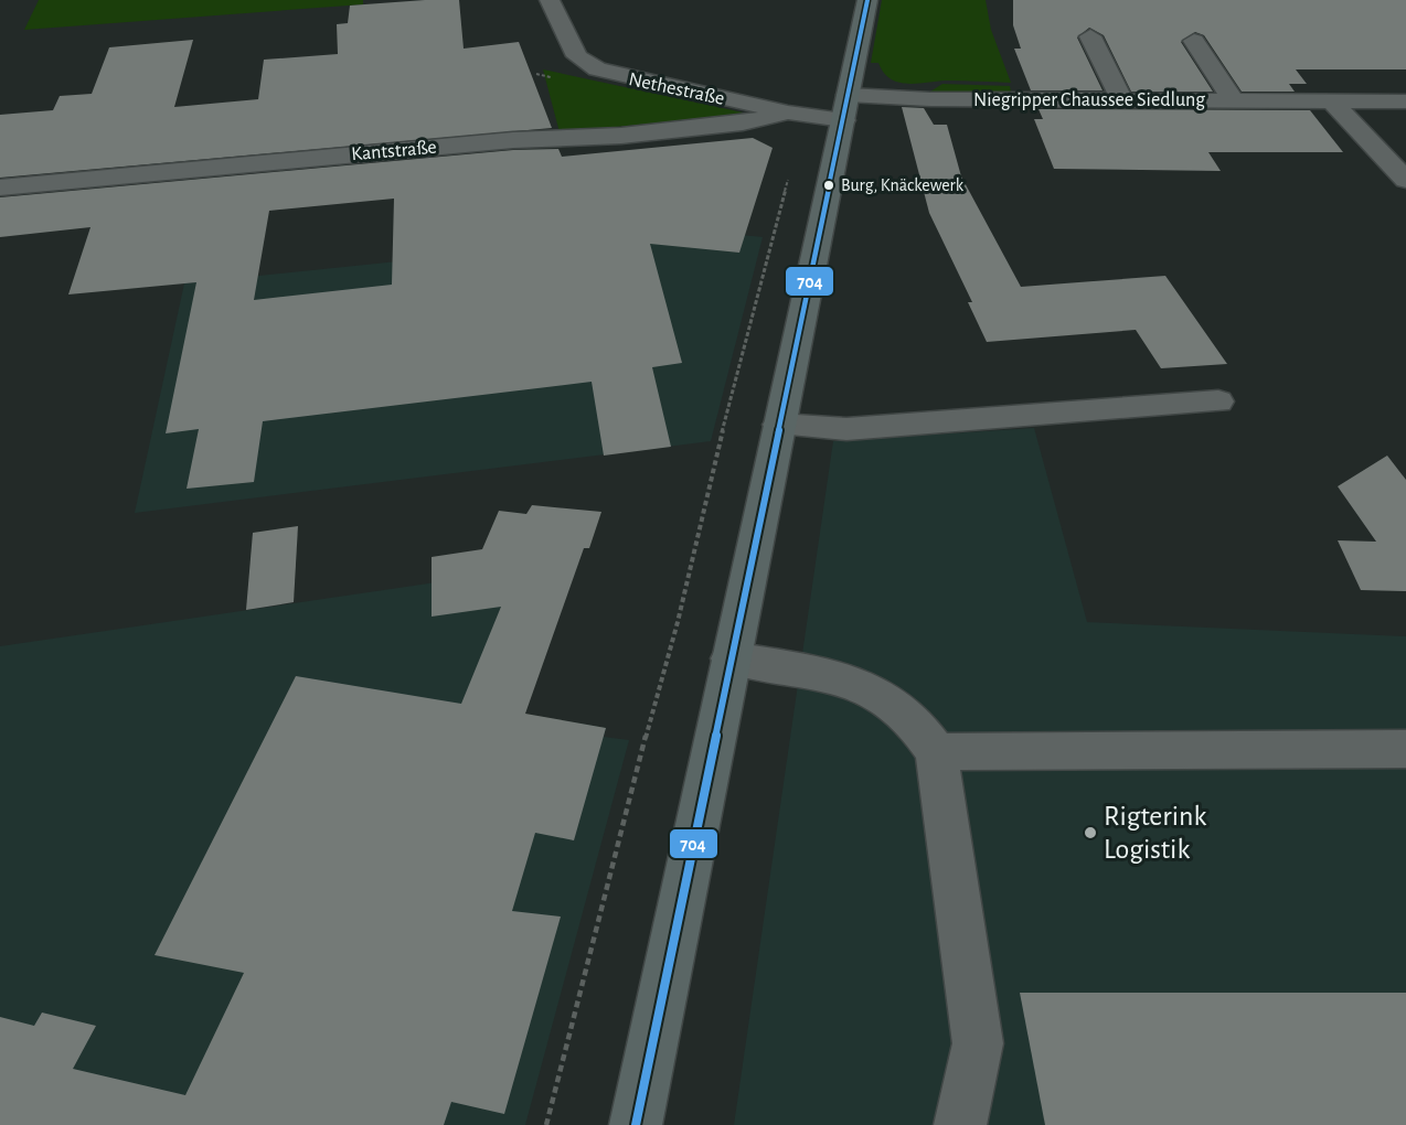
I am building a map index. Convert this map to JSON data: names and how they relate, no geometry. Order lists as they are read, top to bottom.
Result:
{
  "streets": {
    "street": ["Nethestraße", "Niegripper Chaussee Siedlung", "Kantstraße"]
  },
  "crossings": [
    ["Nethestraße", "Niegripper Chaussee Siedlung"],
    ["Nethestraße", "Kantstraße"]
  ],
  "places": ["Burg, Knäckewerk", "Rigterink Logistik"],
  "lines": ["transit line 704"]
}
